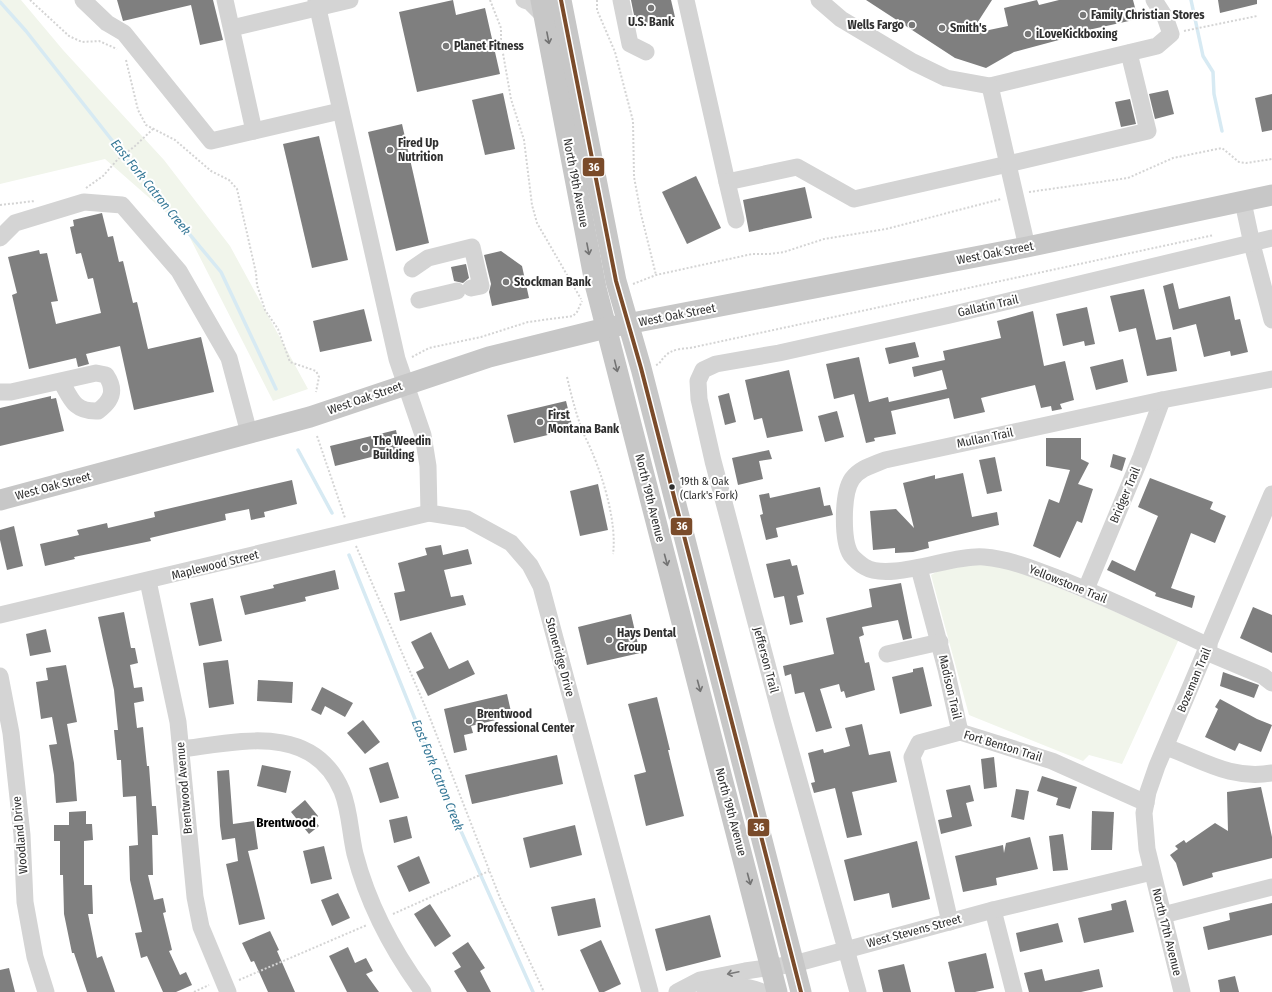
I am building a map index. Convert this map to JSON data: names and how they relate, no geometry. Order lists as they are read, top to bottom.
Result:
{
  "streets": {
    "main road": ["North 19th Avenue", "West Oak Street"],
    "street": [
      "Gallatin Trail",
      "Mullan Trail",
      "Bridger Trail",
      "Maplewood Street",
      "Yellowstone Trail",
      "Stoneridge Drive",
      "Jefferson Trail",
      "Bozeman Trail",
      "Madison Trail",
      "Fort Benton Trail",
      "Brentwood Avenue",
      "Woodland Drive",
      "West Stevens Street",
      "North 17th Avenue"
    ]
  },
  "crossings": [
    ["North 19th Avenue", "West Oak Street"],
    ["North 19th Avenue", "West Stevens Street"],
    ["Gallatin Trail", "Jefferson Trail"],
    ["Mullan Trail", "Bridger Trail"],
    ["Mullan Trail", "Yellowstone Trail"],
    ["Mullan Trail", "Madison Trail"],
    ["Bridger Trail", "Yellowstone Trail"],
    ["Maplewood Street", "Stoneridge Drive"],
    ["Maplewood Street", "Brentwood Avenue"],
    ["Yellowstone Trail", "Bozeman Trail"],
    ["Yellowstone Trail", "Madison Trail"],
    ["Jefferson Trail", "West Stevens Street"],
    ["Bozeman Trail", "Fort Benton Trail"],
    ["Bozeman Trail", "West Stevens Street"],
    ["Bozeman Trail", "North 17th Avenue"],
    ["Madison Trail", "Fort Benton Trail"],
    ["Fort Benton Trail", "West Stevens Street"],
    ["West Stevens Street", "North 17th Avenue"]
  ],
  "districts": ["Brentwood"],
  "water": ["East Fork Catron Creek"],
  "places": [
    "U.S. Bank",
    "Family Christian Stores",
    "Wells Fargo",
    "Smith's",
    "iLoveKickboxing",
    "Planet Fitness",
    "Fired Up Nutrition",
    "Stockman Bank",
    "First Montana Bank",
    "The Weedin Building",
    "19th & Oak (Clark's Fork)",
    "Hays Dental Group",
    "Brentwood Professional Center"
  ],
  "lines": ["transit line 36"]
}
